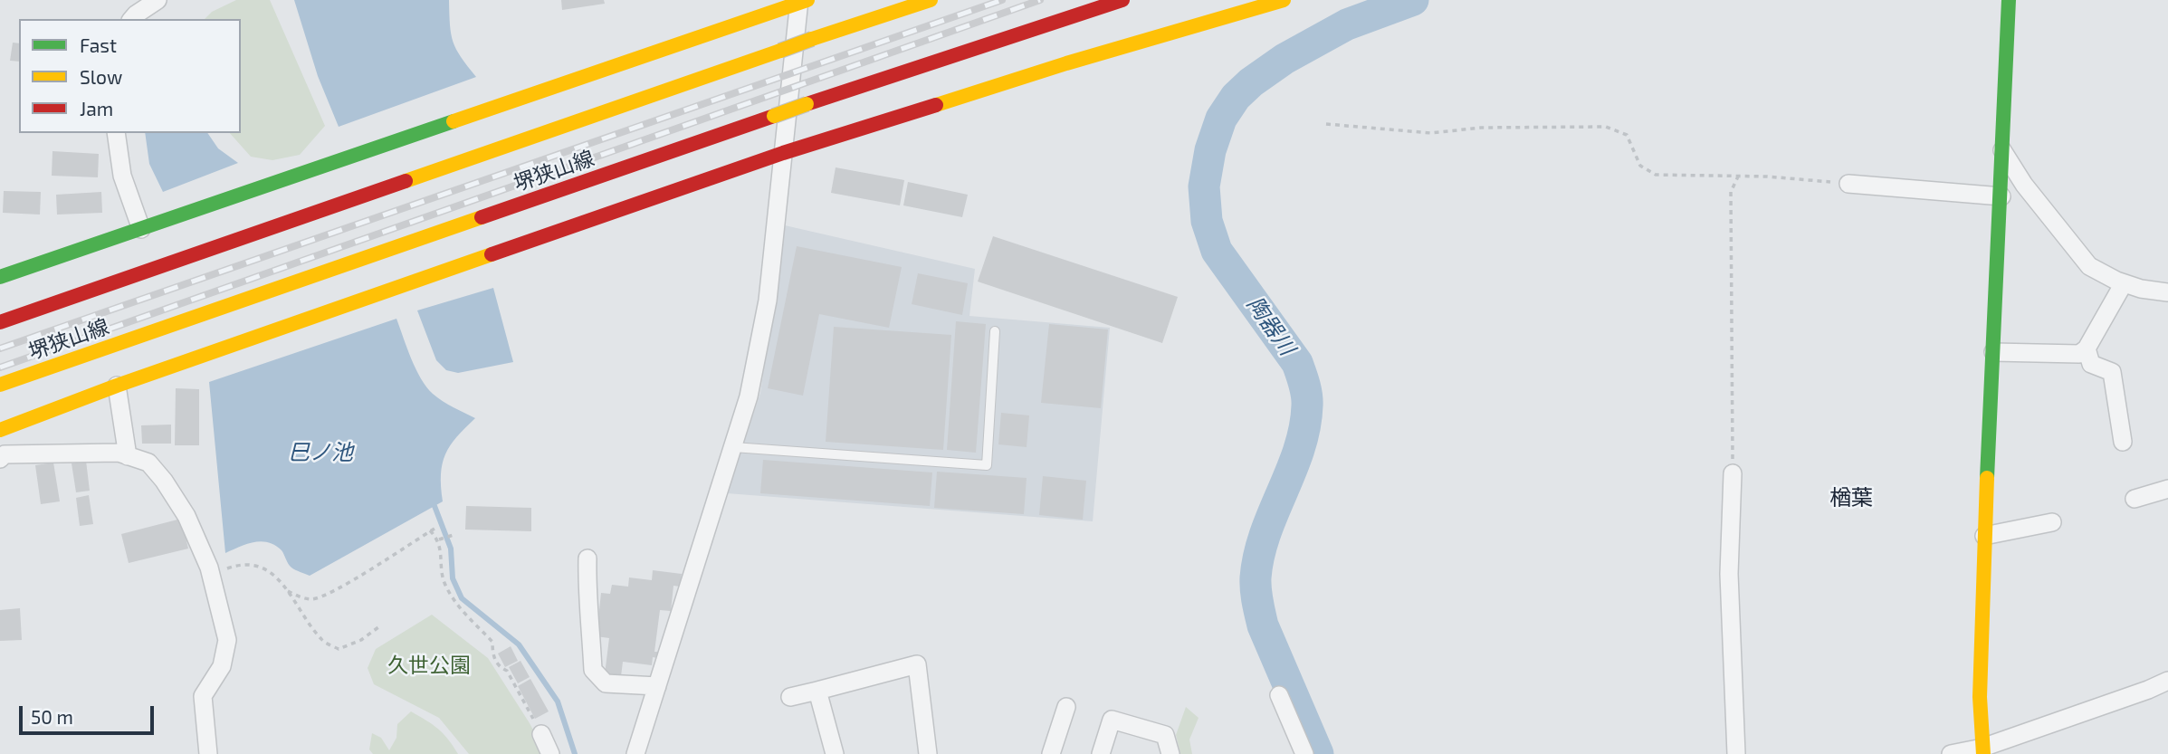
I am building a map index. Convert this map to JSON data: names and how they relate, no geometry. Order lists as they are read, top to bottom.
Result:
{
  "streets": {
    "main road": ["堺狭山線"]
  },
  "districts": ["楢葉"],
  "water": ["陶器川", "巳ノ池"],
  "parks": ["久世公園"],
  "legend": ["Fast", "Slow", "Jam"],
  "scale_bar": "50 m"
}
